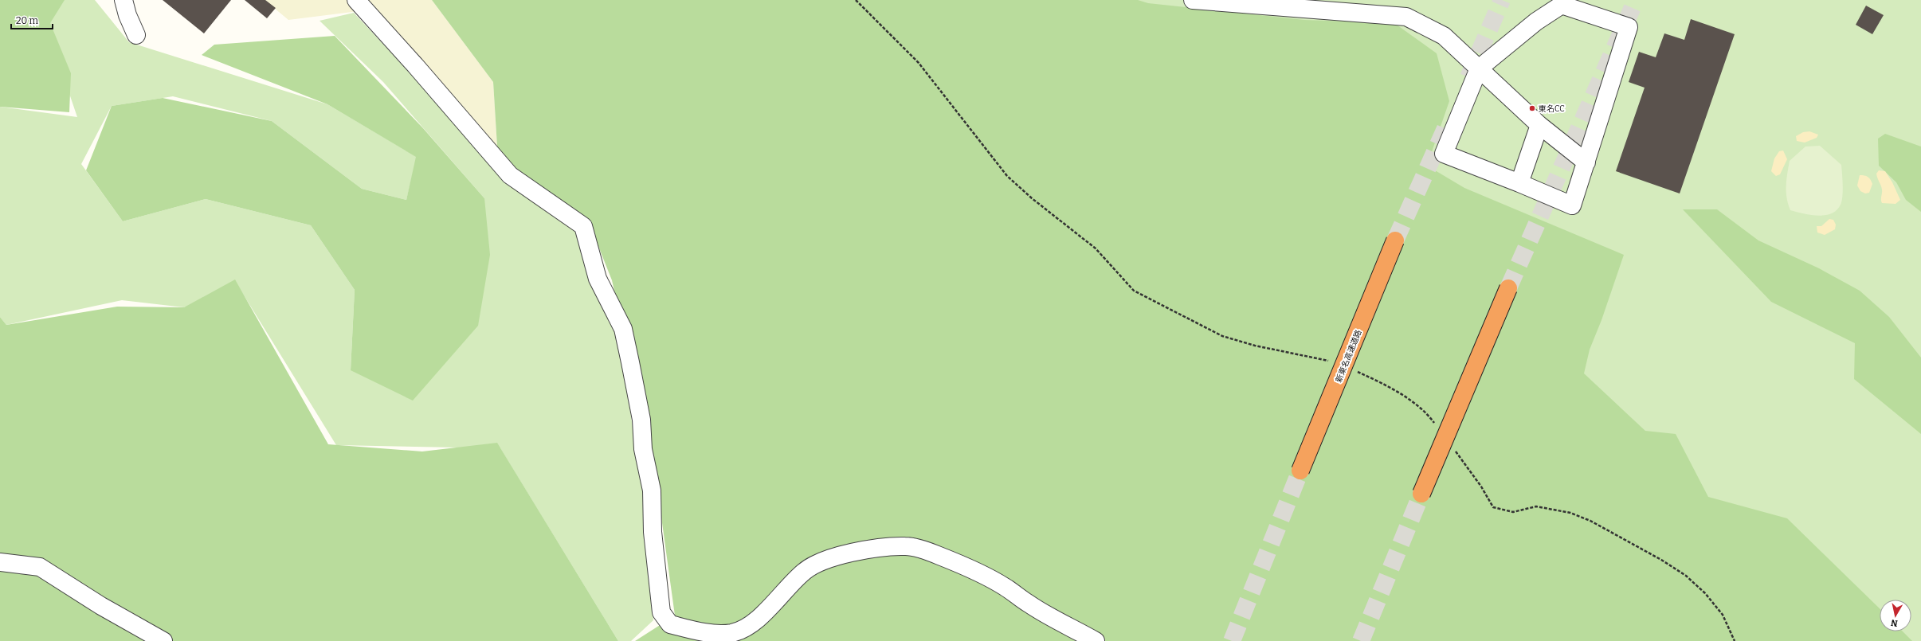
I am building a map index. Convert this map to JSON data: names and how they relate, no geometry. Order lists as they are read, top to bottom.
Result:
{
  "streets": {
    "highway": ["新東名高速道路"]
  },
  "places": ["東名CC"],
  "scale_bar": "20 m",
  "north": "bottom"
}
